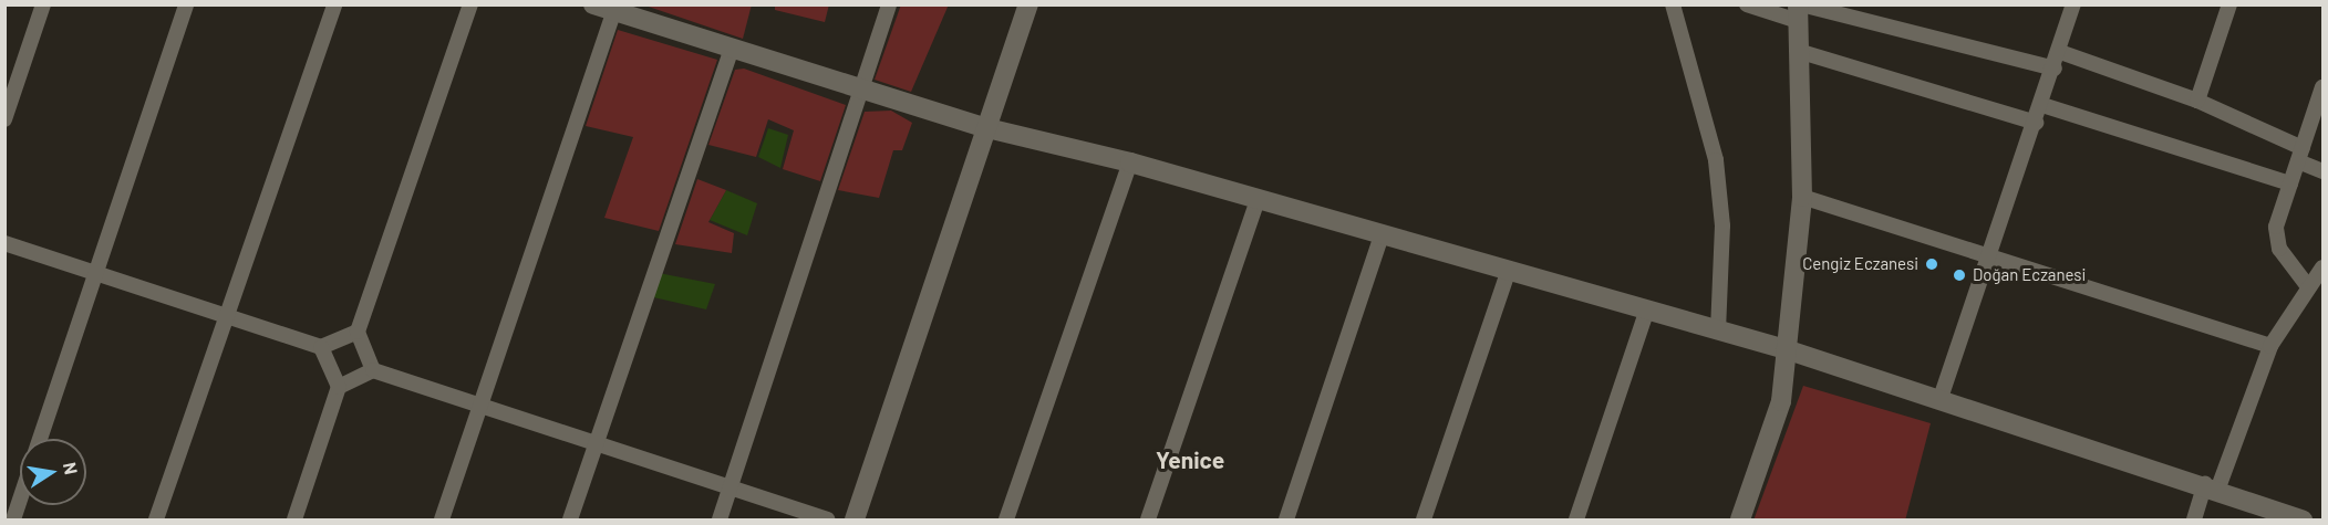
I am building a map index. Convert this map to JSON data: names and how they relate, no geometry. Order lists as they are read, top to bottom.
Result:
{
  "districts": ["Yenice"],
  "places": ["Cengiz Eczanesi", "Doğan Eczanesi"],
  "north": "right"
}
